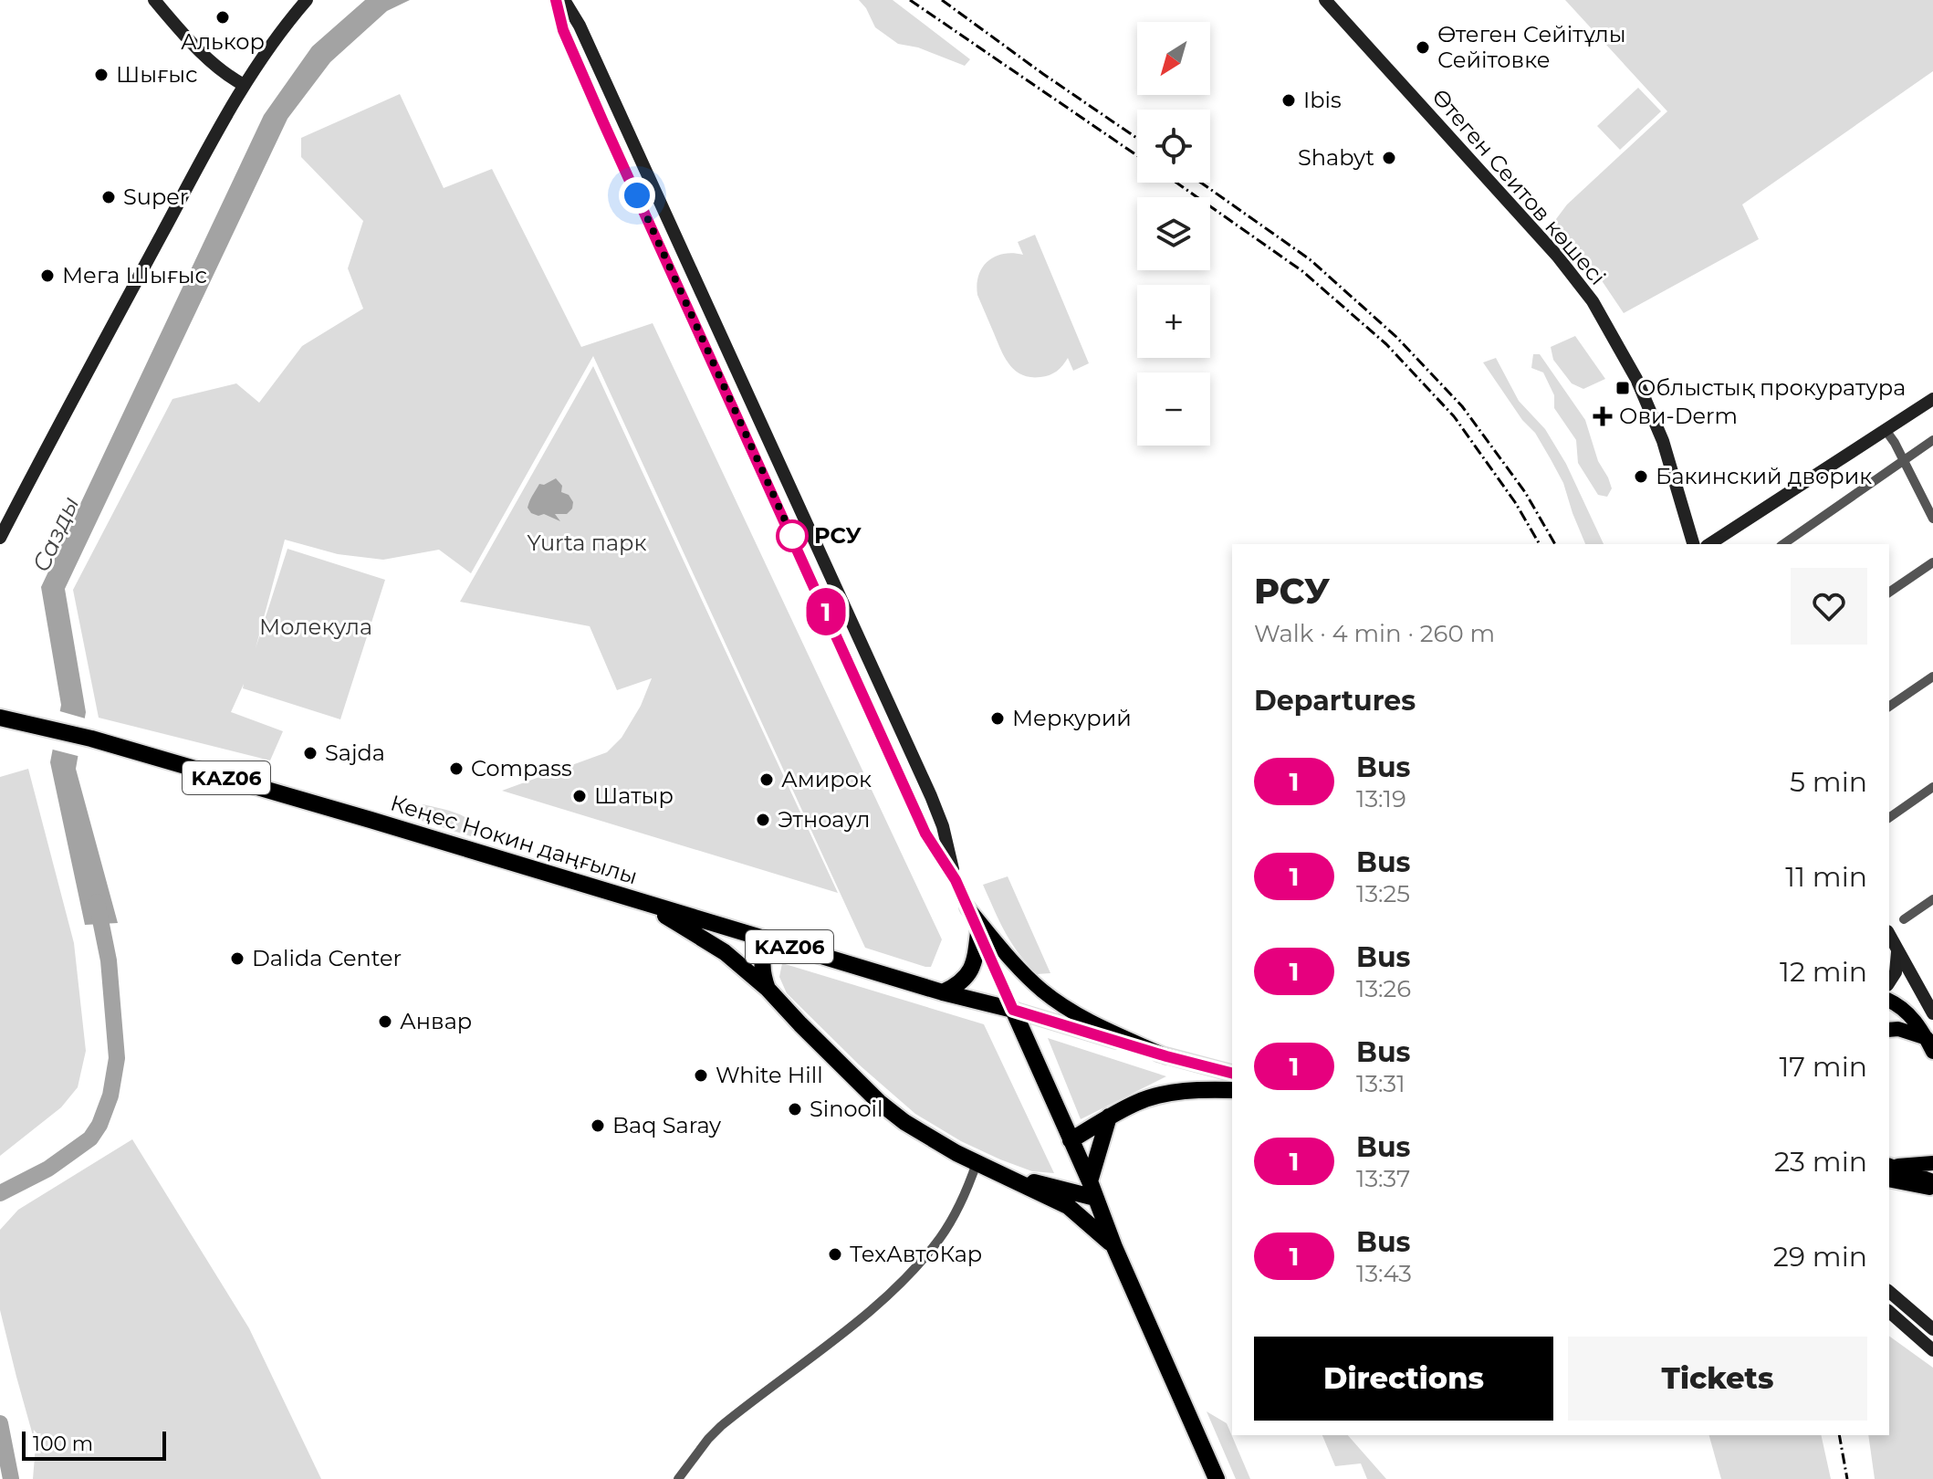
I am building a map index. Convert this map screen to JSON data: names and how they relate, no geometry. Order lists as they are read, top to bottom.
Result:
{
  "streets": {
    "highway": ["KАZ06", "Кеңес Нокин даңғылы"],
    "main road": ["Өтеген Сеитов көшесі"]
  },
  "water": ["Сазды"],
  "parks": ["Yurta парк", "Молекула"],
  "places": {
    "other": [
      "Алькор",
      "Өтеген Сейітұлы Сейітовке",
      "Шығыс",
      "Ibis",
      "Shabyt",
      "Super",
      "Мега Шығыс",
      "Бакинский дворик",
      "РСУ",
      "Меркурий",
      "Sajda",
      "Compass",
      "Амирок",
      "Шатыр",
      "Этноаул",
      "Dalida Center",
      "Анвар",
      "White Hill",
      "Sinooil",
      "Baq Saray",
      "ТехАвтоКар"
    ],
    "transit": ["Облыстық прокуратура"],
    "health": ["Ови-Derm"]
  },
  "lines": ["bus line 1"],
  "scale_bar": "100 m",
  "north": "bottom left",
  "page": {
    "on_map": "1",
    "map_buttons": ["+", "−"],
    "heading": [
      ["РСУ", "Walk · 4 min · 260 m"],
      "Departures"
    ],
    "list": [
      {
        "mark": "1",
        "name": "Bus",
        "note": "13:19",
        "value": "5 min"
      },
      {
        "mark": "1",
        "name": "Bus",
        "note": "13:25",
        "value": "11 min"
      },
      {
        "mark": "1",
        "name": "Bus",
        "note": "13:26",
        "value": "12 min"
      },
      {
        "mark": "1",
        "name": "Bus",
        "note": "13:31",
        "value": "17 min"
      },
      {
        "mark": "1",
        "name": "Bus",
        "note": "13:37",
        "value": "23 min"
      },
      {
        "mark": "1",
        "name": "Bus",
        "note": "13:43",
        "value": "29 min"
      }
    ],
    "buttons": ["Directions", "Tickets"],
    "scale": "100 m"
  }
}
